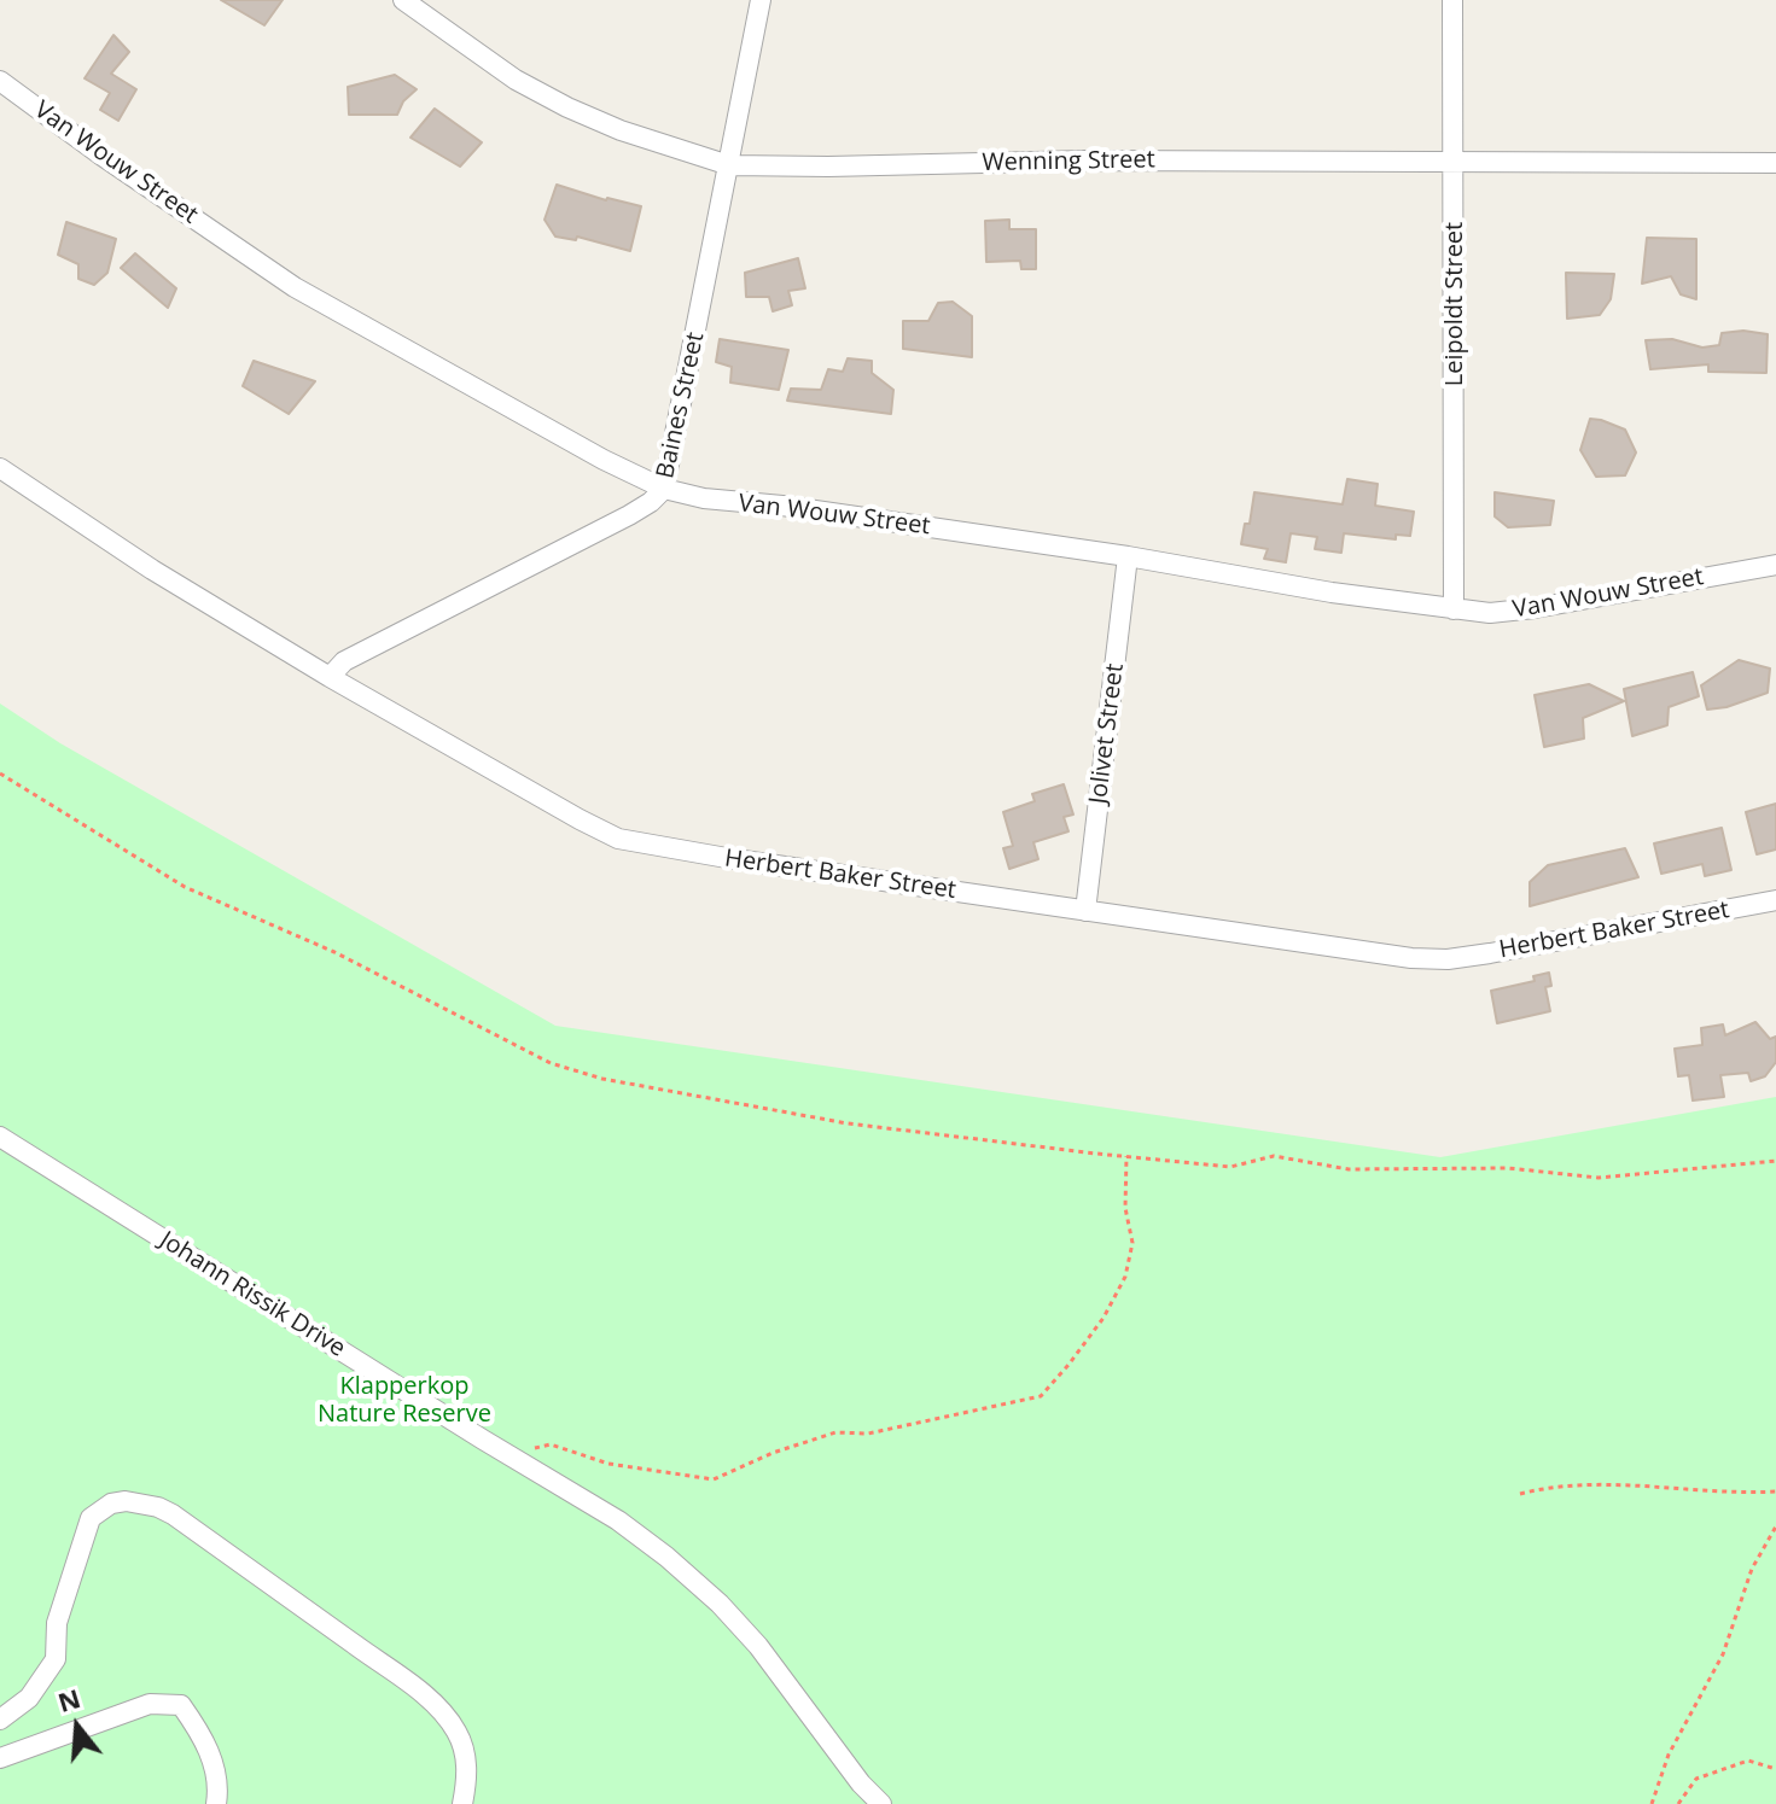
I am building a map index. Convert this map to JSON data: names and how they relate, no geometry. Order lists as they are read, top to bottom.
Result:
{
  "streets": {
    "street": [
      "Wenning Street",
      "Van Wouw Street",
      "Leipoldt Street",
      "Baines Street",
      "Jolivet Street",
      "Herbert Baker Street",
      "Johann Rissik Drive"
    ]
  },
  "crossings": [
    ["Wenning Street", "Leipoldt Street"],
    ["Wenning Street", "Baines Street"],
    ["Van Wouw Street", "Leipoldt Street"],
    ["Van Wouw Street", "Baines Street"],
    ["Van Wouw Street", "Jolivet Street"],
    ["Baines Street", "Herbert Baker Street"],
    ["Jolivet Street", "Herbert Baker Street"]
  ],
  "parks": ["Klapperkop Nature Reserve"],
  "north": "top"
}
